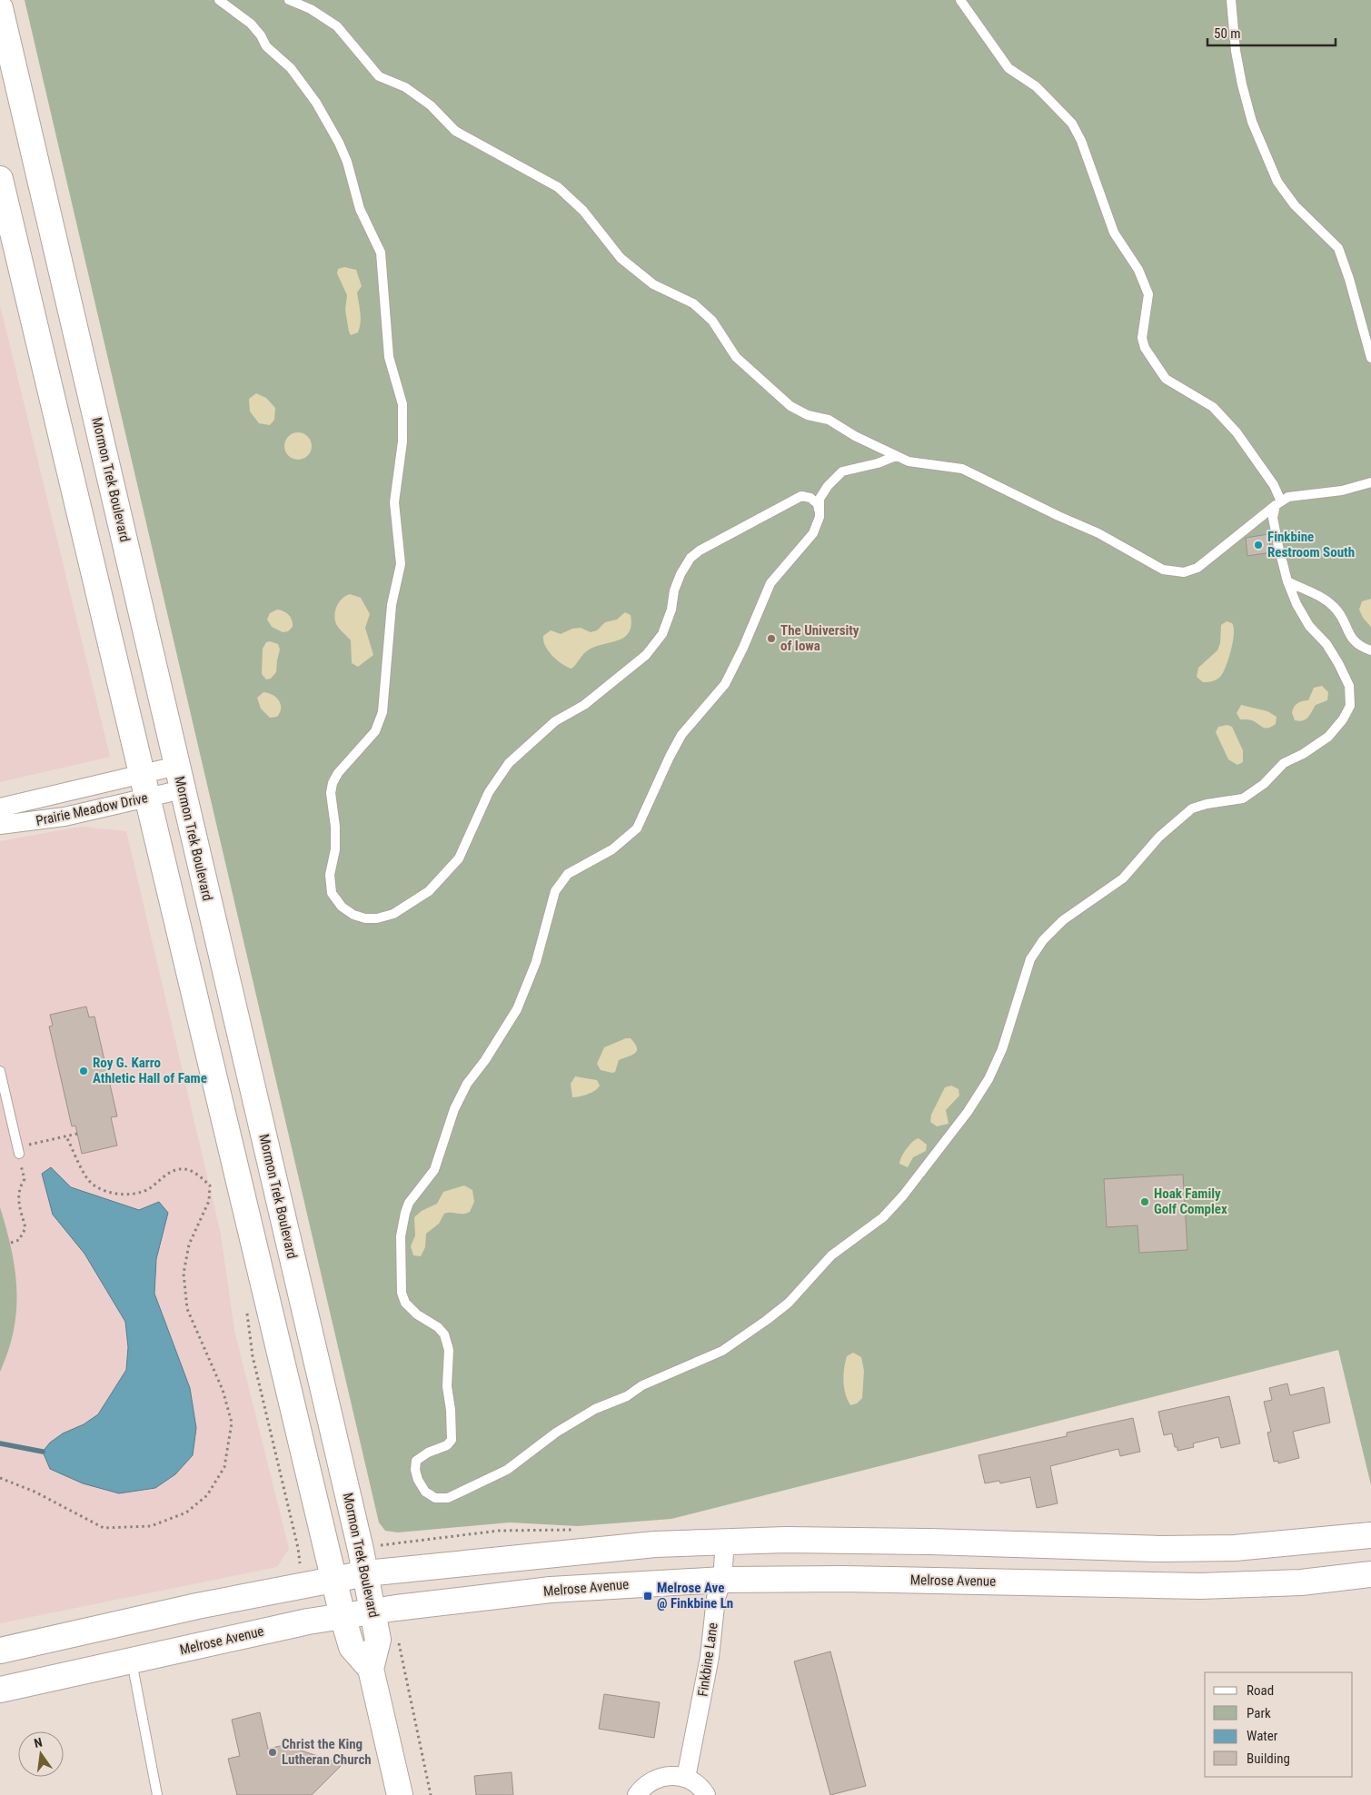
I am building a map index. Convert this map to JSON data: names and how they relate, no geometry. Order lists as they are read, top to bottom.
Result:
{
  "streets": {
    "main road": ["Mormon Trek Boulevard", "Melrose Avenue"],
    "street": ["Prairie Meadow Drive", "Finkbine Lane"]
  },
  "crossings": [
    ["Mormon Trek Boulevard", "Prairie Meadow Drive"],
    ["Mormon Trek Boulevard", "Melrose Avenue"],
    ["Melrose Avenue", "Finkbine Lane"]
  ],
  "places": {
    "other": [
      "Finkbine Restroom South",
      "The University of Iowa",
      "Roy G. Karro Athletic Hall of Fame",
      "Hoak Family Golf Complex",
      "Christ the King Lutheran Church"
    ],
    "transit": ["Melrose Ave @ Finkbine Ln"]
  },
  "legend": [
    "Road",
    "Park",
    "Water",
    "Building"
  ],
  "scale_bar": "50 m",
  "north": "top"
}
